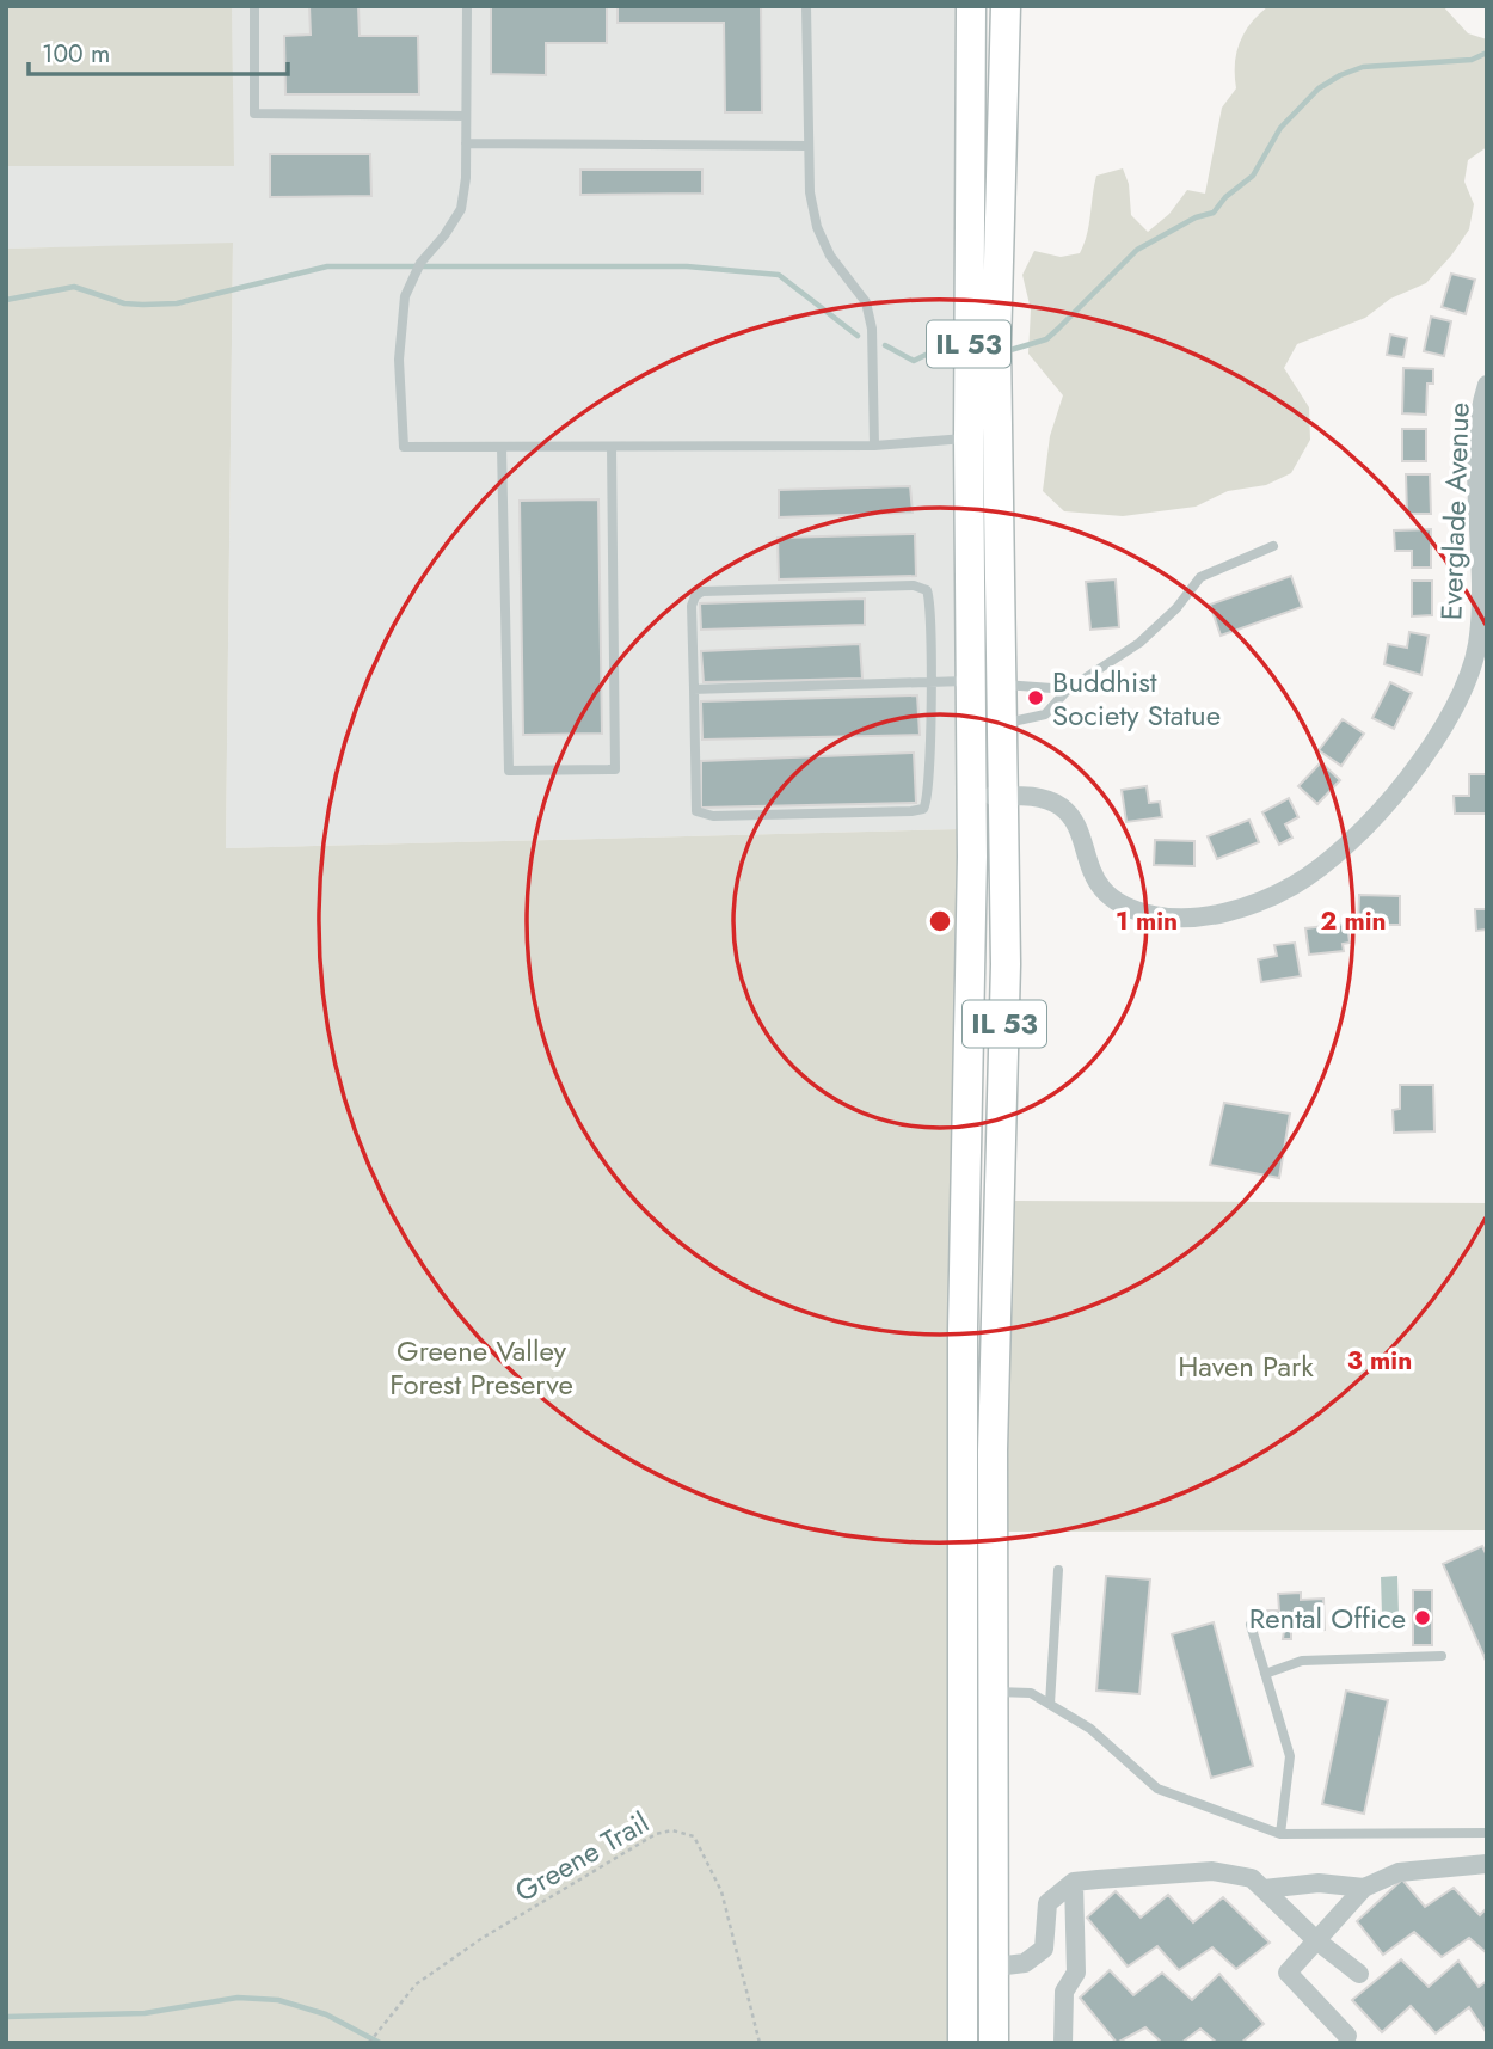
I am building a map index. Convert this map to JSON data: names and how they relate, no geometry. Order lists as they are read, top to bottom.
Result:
{
  "streets": {
    "main road": ["IL 53"],
    "street": ["Everglade Avenue"],
    "path": ["Greene Trail"]
  },
  "crossings": [
    ["IL 53", "Everglade Avenue"]
  ],
  "parks": ["Greene Valley Forest Preserve", "Haven Park"],
  "places": ["Buddhist Society Statue", "Rental Office"],
  "scale_bar": "100 m",
  "rings": ["1 min", "2 min", "3 min"]
}
